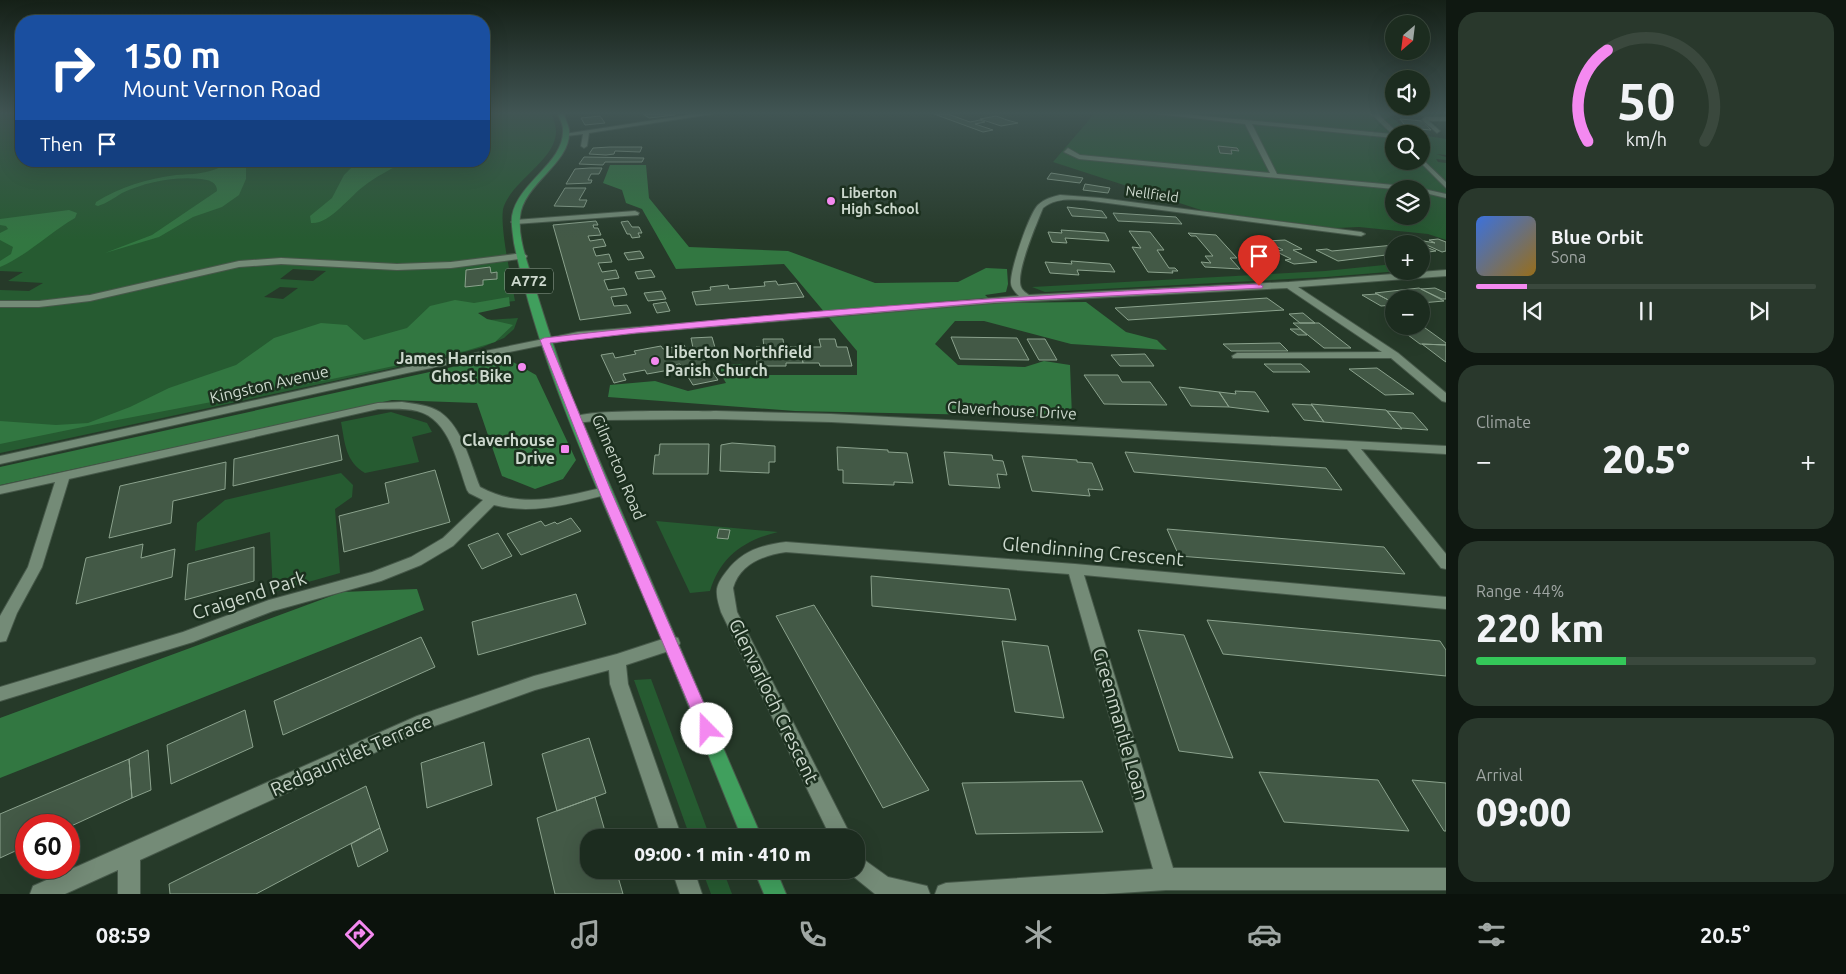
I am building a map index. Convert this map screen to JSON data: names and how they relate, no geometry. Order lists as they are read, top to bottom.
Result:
{
  "streets": {
    "main road": ["A772", "Gilmerton Road"],
    "street": [
      "Nellfield",
      "Kingston Avenue",
      "Claverhouse Drive",
      "Glendinning Crescent",
      "Craigend Park",
      "Glenvarloch Crescent",
      "Greenmantle Loan",
      "Redgauntlet Terrace"
    ]
  },
  "crossings": [
    ["Nellfield", "Kingston Avenue"],
    ["Kingston Avenue", "Gilmerton Road"],
    ["Claverhouse Drive", "Gilmerton Road"],
    ["Gilmerton Road", "Redgauntlet Terrace"],
    ["Glendinning Crescent", "Glenvarloch Crescent"],
    ["Glendinning Crescent", "Greenmantle Loan"]
  ],
  "places": {
    "other": ["Liberton High School", "Liberton Northfield Parish Church", "James Harrison Ghost Bike"],
    "transit": ["Claverhouse Drive"]
  },
  "north": "bottom left",
  "page": {
    "map_buttons": ["+", "−"],
    "turn": ["150 m", "Mount Vernon Road"],
    "then": "Then",
    "song": ["Blue Orbit", "Sona"],
    "tile": [
      "Climate",
      ["Range · 44%", "220 km"],
      ["Arrival", "09:00"]
    ],
    "heat": ["−", "20.5°", "+"],
    "limit": "60",
    "trip": "09:00 · 1 min · 410 m",
    "tabs": ["08:59", "20.5°"],
    "gauge": ["50", "km/h"]
  }
}
